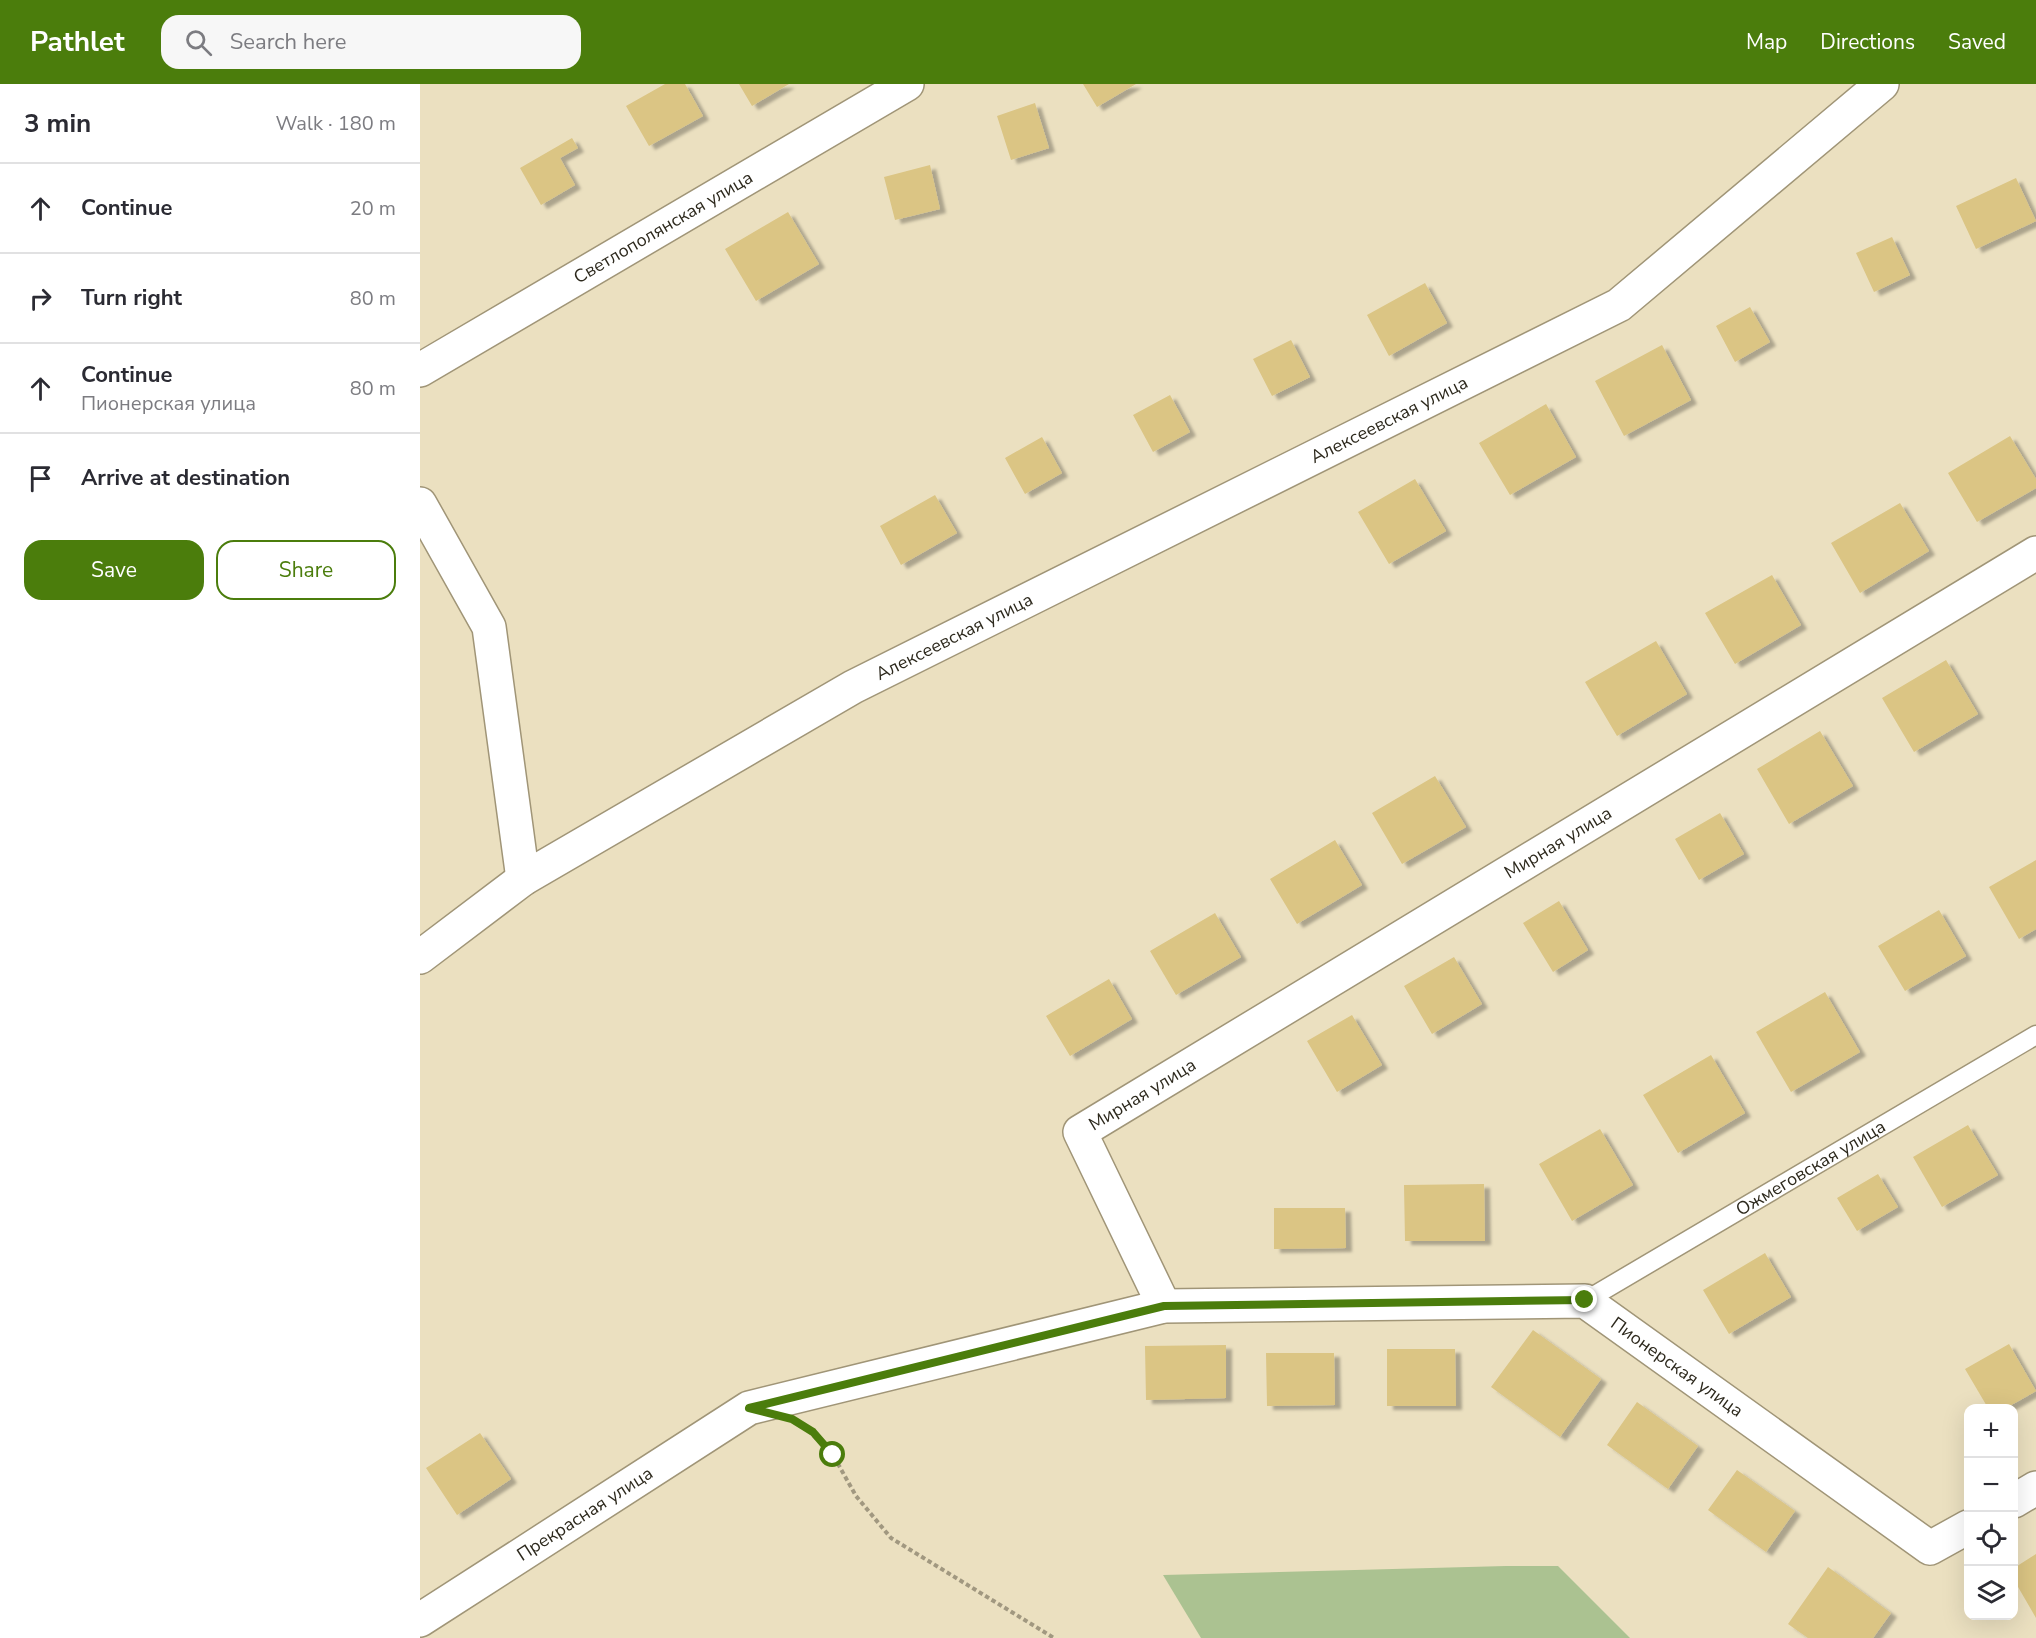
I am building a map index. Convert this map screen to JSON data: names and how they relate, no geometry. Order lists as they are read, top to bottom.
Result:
{
  "streets": {
    "street": [
      "Светлополянская улица",
      "Алексеевская улица",
      "Мирная улица",
      "Пионерская улица",
      "Прекрасная улица"
    ],
    "lane": ["Ожмеговская улица"]
  },
  "crossings": [
    ["Мирная улица", "Прекрасная улица"],
    ["Ожмеговская улица", "Пионерская улица"]
  ],
  "page": {
    "header": "Pathlet",
    "search": "Search here",
    "nav": ["Map", "Directions", "Saved"],
    "heading": ["3 min", "Walk · 180 m"],
    "list": [
      ["Continue", "20 m"],
      ["Turn right", "80 m"],
      ["Continue", "Пионерская улица", "80 m"],
      "Arrive at destination"
    ],
    "buttons": ["Save", "Share"],
    "map_buttons": ["+", "−"]
  }
}
